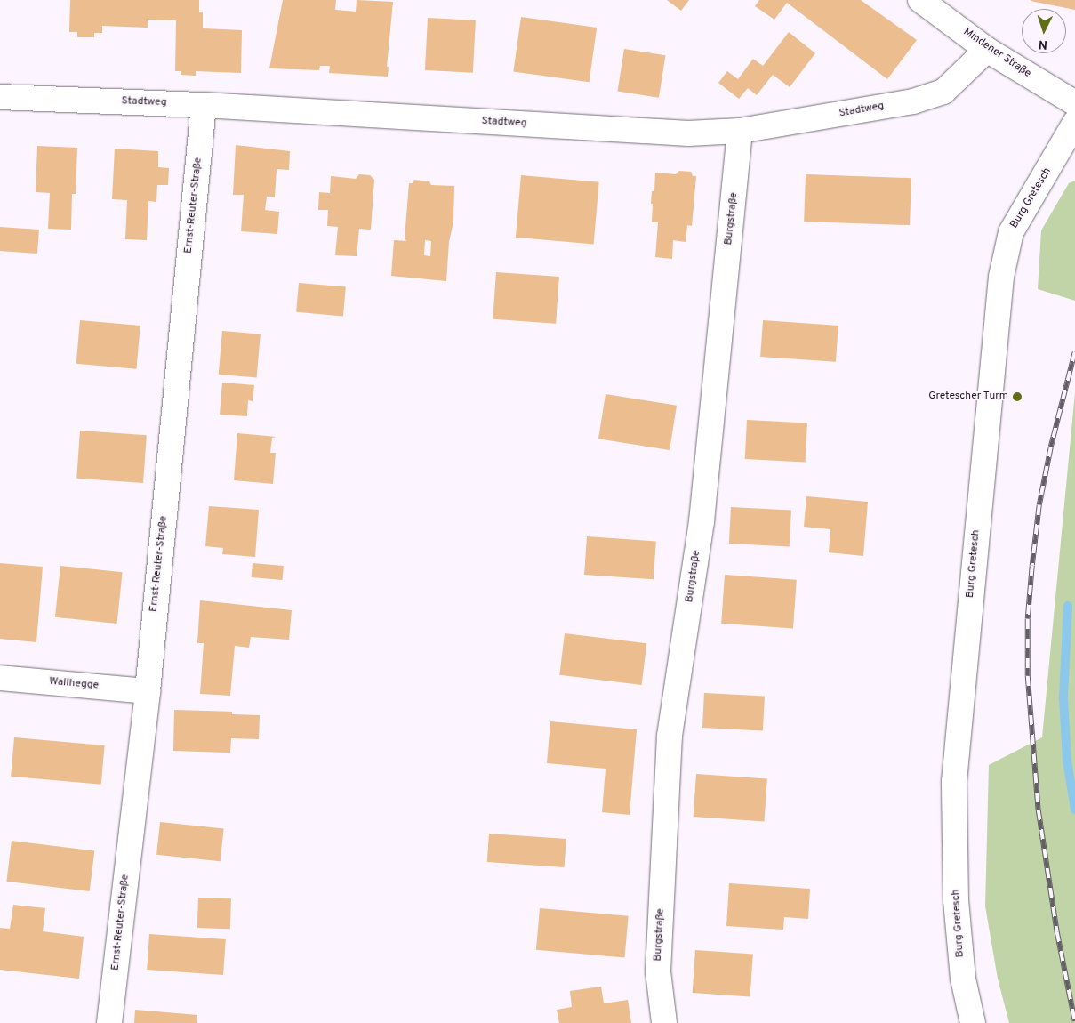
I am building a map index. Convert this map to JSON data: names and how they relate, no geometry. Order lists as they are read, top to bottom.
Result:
{
  "streets": {
    "street": [
      "Mindener Straße",
      "Stadtweg",
      "Burg Gretesch",
      "Ernst-Reuter-Straße",
      "Burgstraße",
      "Wallhegge"
    ]
  },
  "crossings": [
    ["Mindener Straße", "Stadtweg"],
    ["Stadtweg", "Ernst-Reuter-Straße"],
    ["Stadtweg", "Burgstraße"],
    ["Ernst-Reuter-Straße", "Wallhegge"]
  ],
  "places": ["Gretescher Turm"],
  "north": "bottom"
}
